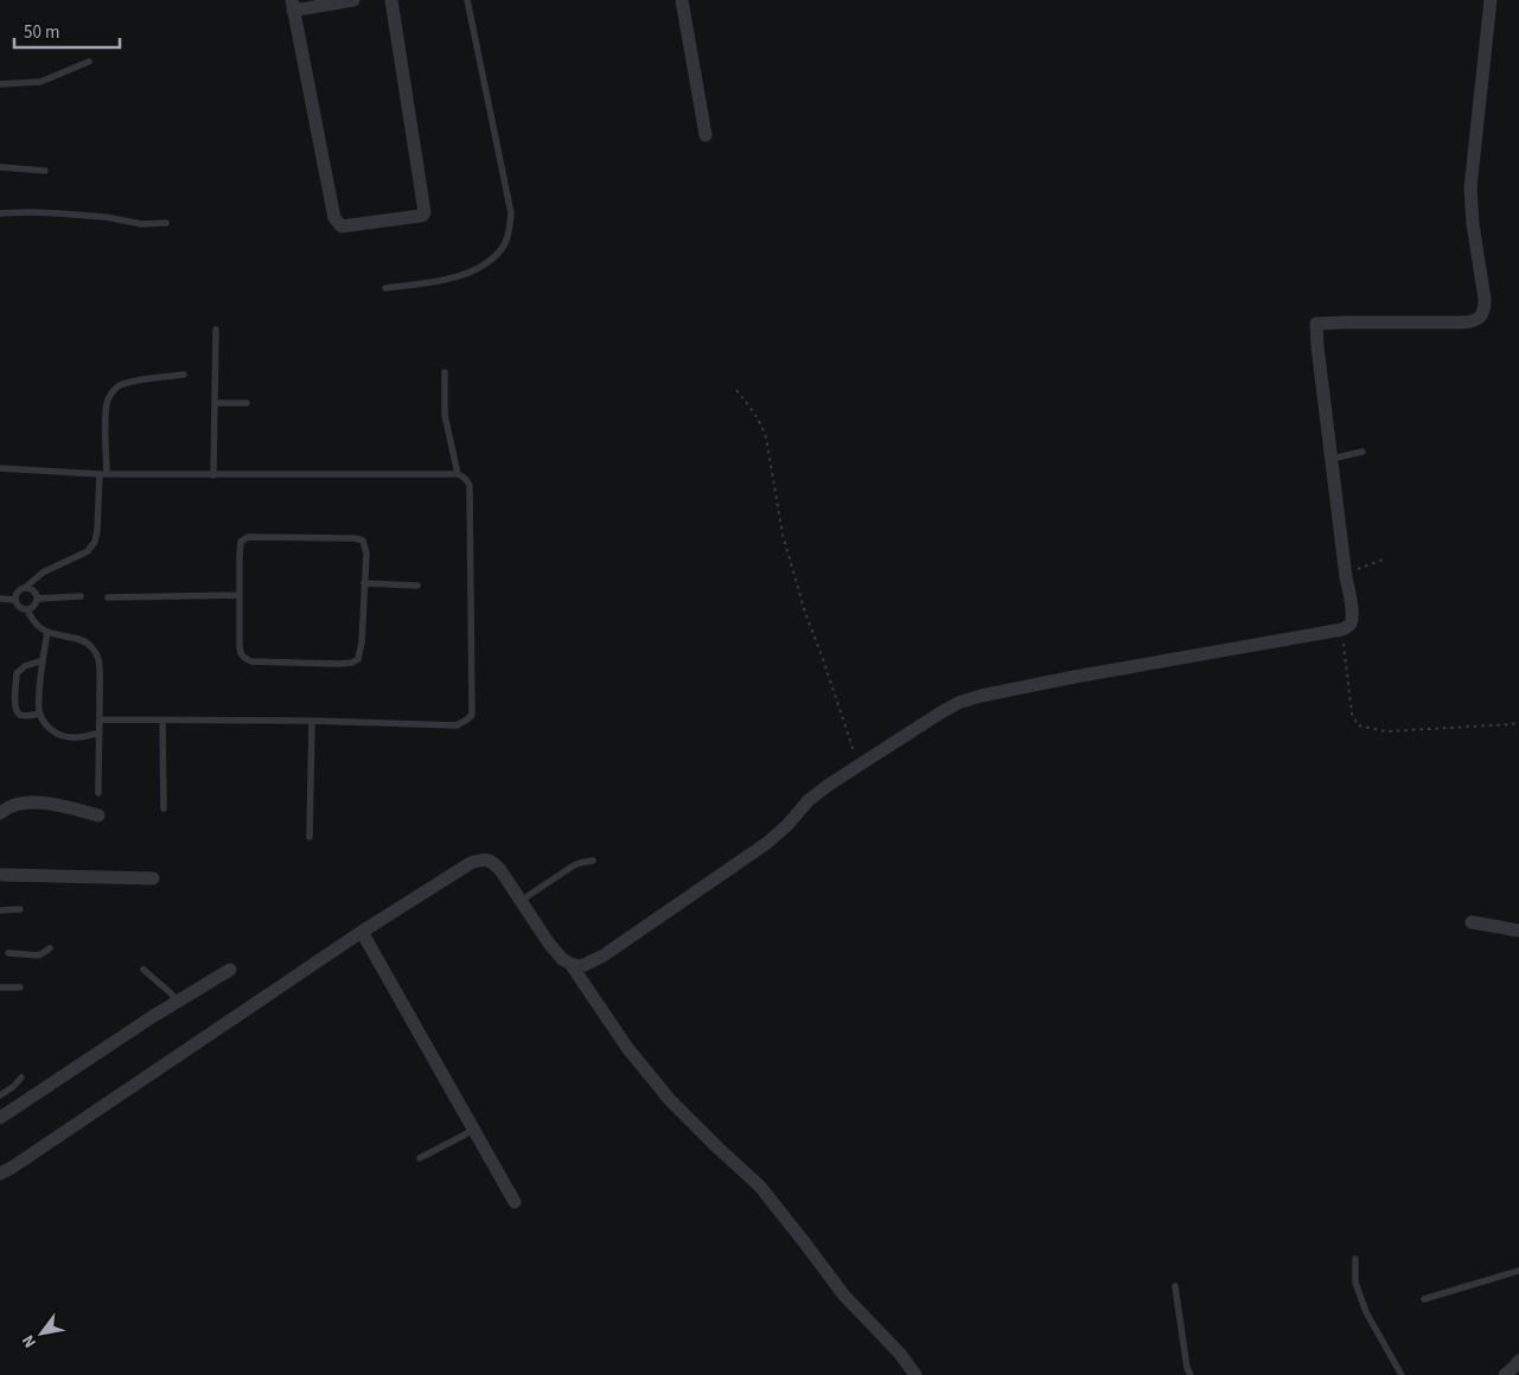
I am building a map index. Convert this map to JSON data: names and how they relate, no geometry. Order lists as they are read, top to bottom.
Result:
{
  "scale_bar": "50 m",
  "north": "bottom left"
}
